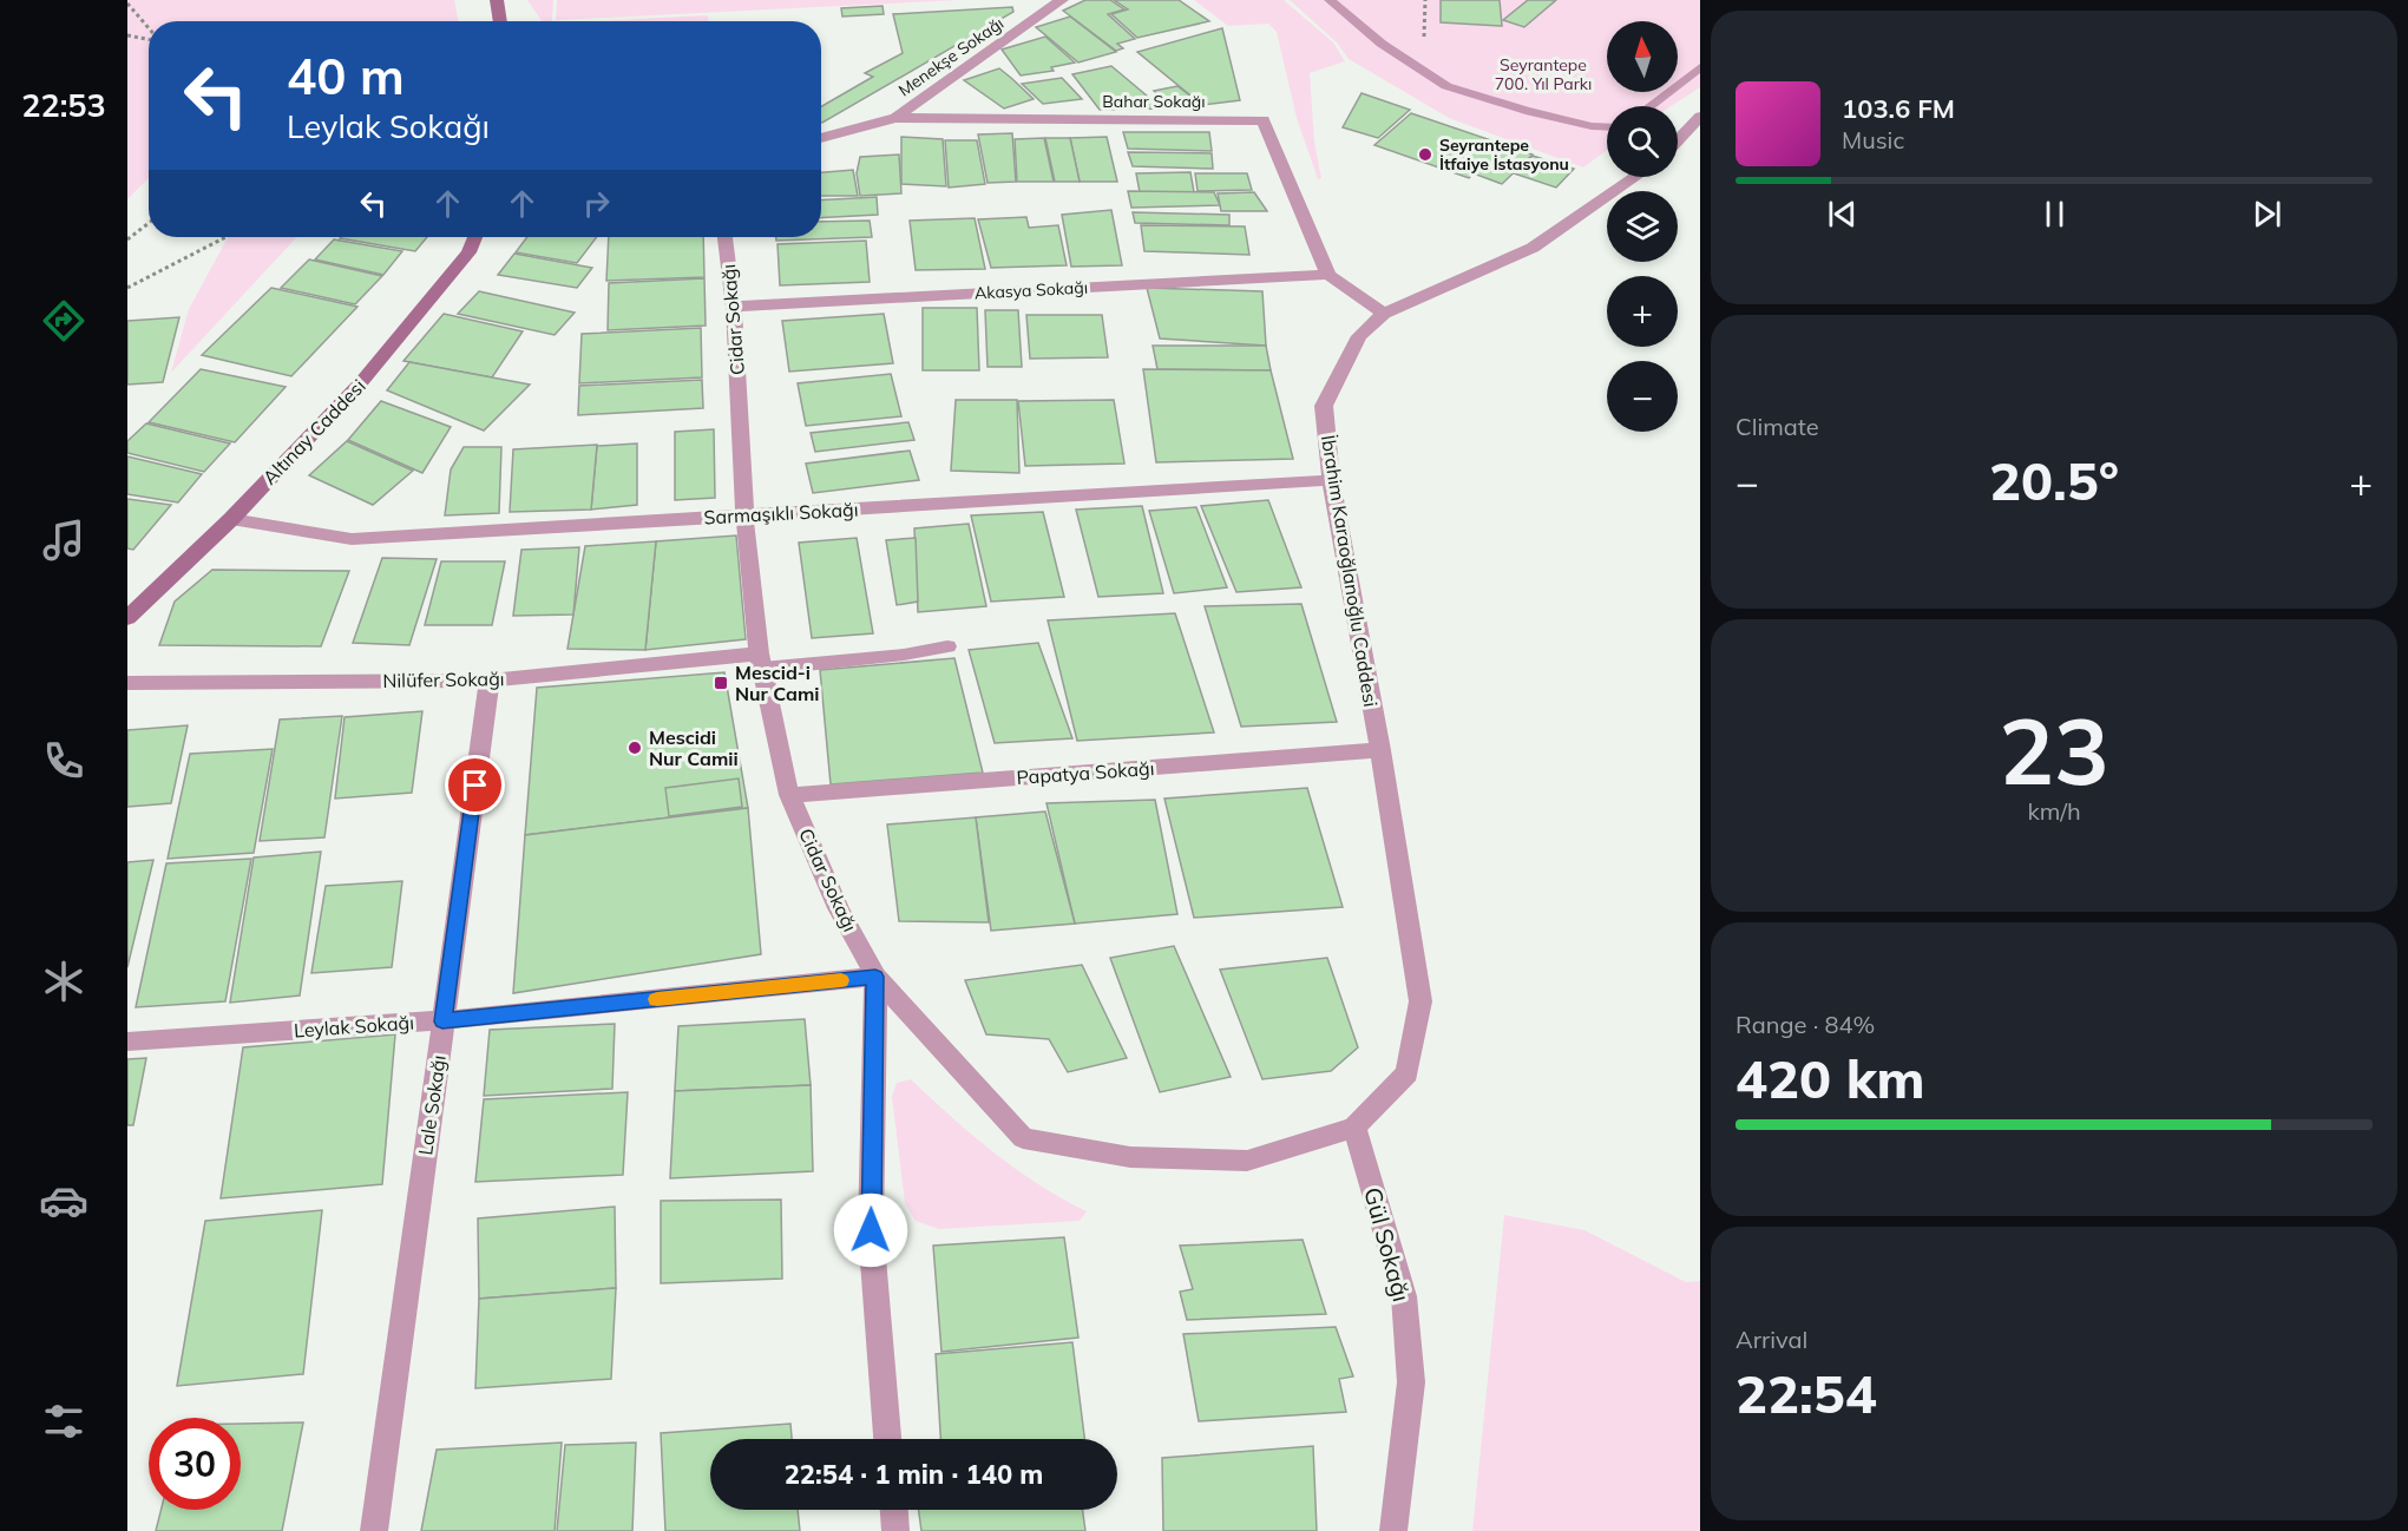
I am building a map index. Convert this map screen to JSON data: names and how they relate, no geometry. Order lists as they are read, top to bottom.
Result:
{
  "streets": {
    "street": [
      "Menekşe Sokağı",
      "Bahar Sokağı",
      "Akasya Sokağı",
      "Cidar Sokağı",
      "Altınay Caddesi",
      "Sarmaşıklı Sokağı",
      "İbrahim Karaoğlanoğlu Caddesi",
      "Nilüfer Sokağı",
      "Papatya Sokağı",
      "Leylak Sokağı",
      "Lale Sokağı",
      "Gül Sokağı"
    ]
  },
  "crossings": [
    ["Menekşe Sokağı", "Bahar Sokağı"],
    ["Bahar Sokağı", "Akasya Sokağı"],
    ["Akasya Sokağı", "Cidar Sokağı"],
    ["Cidar Sokağı", "Sarmaşıklı Sokağı"],
    ["Cidar Sokağı", "İbrahim Karaoğlanoğlu Caddesi"],
    ["Cidar Sokağı", "Nilüfer Sokağı"],
    ["Cidar Sokağı", "Papatya Sokağı"],
    ["Cidar Sokağı", "Leylak Sokağı"],
    ["Cidar Sokağı", "Gül Sokağı"],
    ["Altınay Caddesi", "Sarmaşıklı Sokağı"],
    ["Sarmaşıklı Sokağı", "İbrahim Karaoğlanoğlu Caddesi"],
    ["İbrahim Karaoğlanoğlu Caddesi", "Papatya Sokağı"],
    ["İbrahim Karaoğlanoğlu Caddesi", "Gül Sokağı"],
    ["Nilüfer Sokağı", "Lale Sokağı"],
    ["Leylak Sokağı", "Lale Sokağı"]
  ],
  "parks": ["Seyrantepe 700. Yıl Parkı"],
  "places": {
    "other": ["Seyrantepe İtfaiye İstasyonu", "Mescidi Nur Camii"],
    "transit": ["Mescid-i Nur Cami"]
  },
  "north": "top",
  "page": {
    "tabs": "22:53",
    "map_buttons": ["+", "−"],
    "turn": ["40 m", "Leylak Sokağı"],
    "song": ["103.6 FM", "Music"],
    "tile": [
      "Climate",
      ["23", "km/h"],
      ["Range · 84%", "420 km"],
      ["Arrival", "22:54"]
    ],
    "heat": ["−", "20.5°", "+"],
    "limit": "30",
    "trip": "22:54 · 1 min · 140 m"
  }
}
